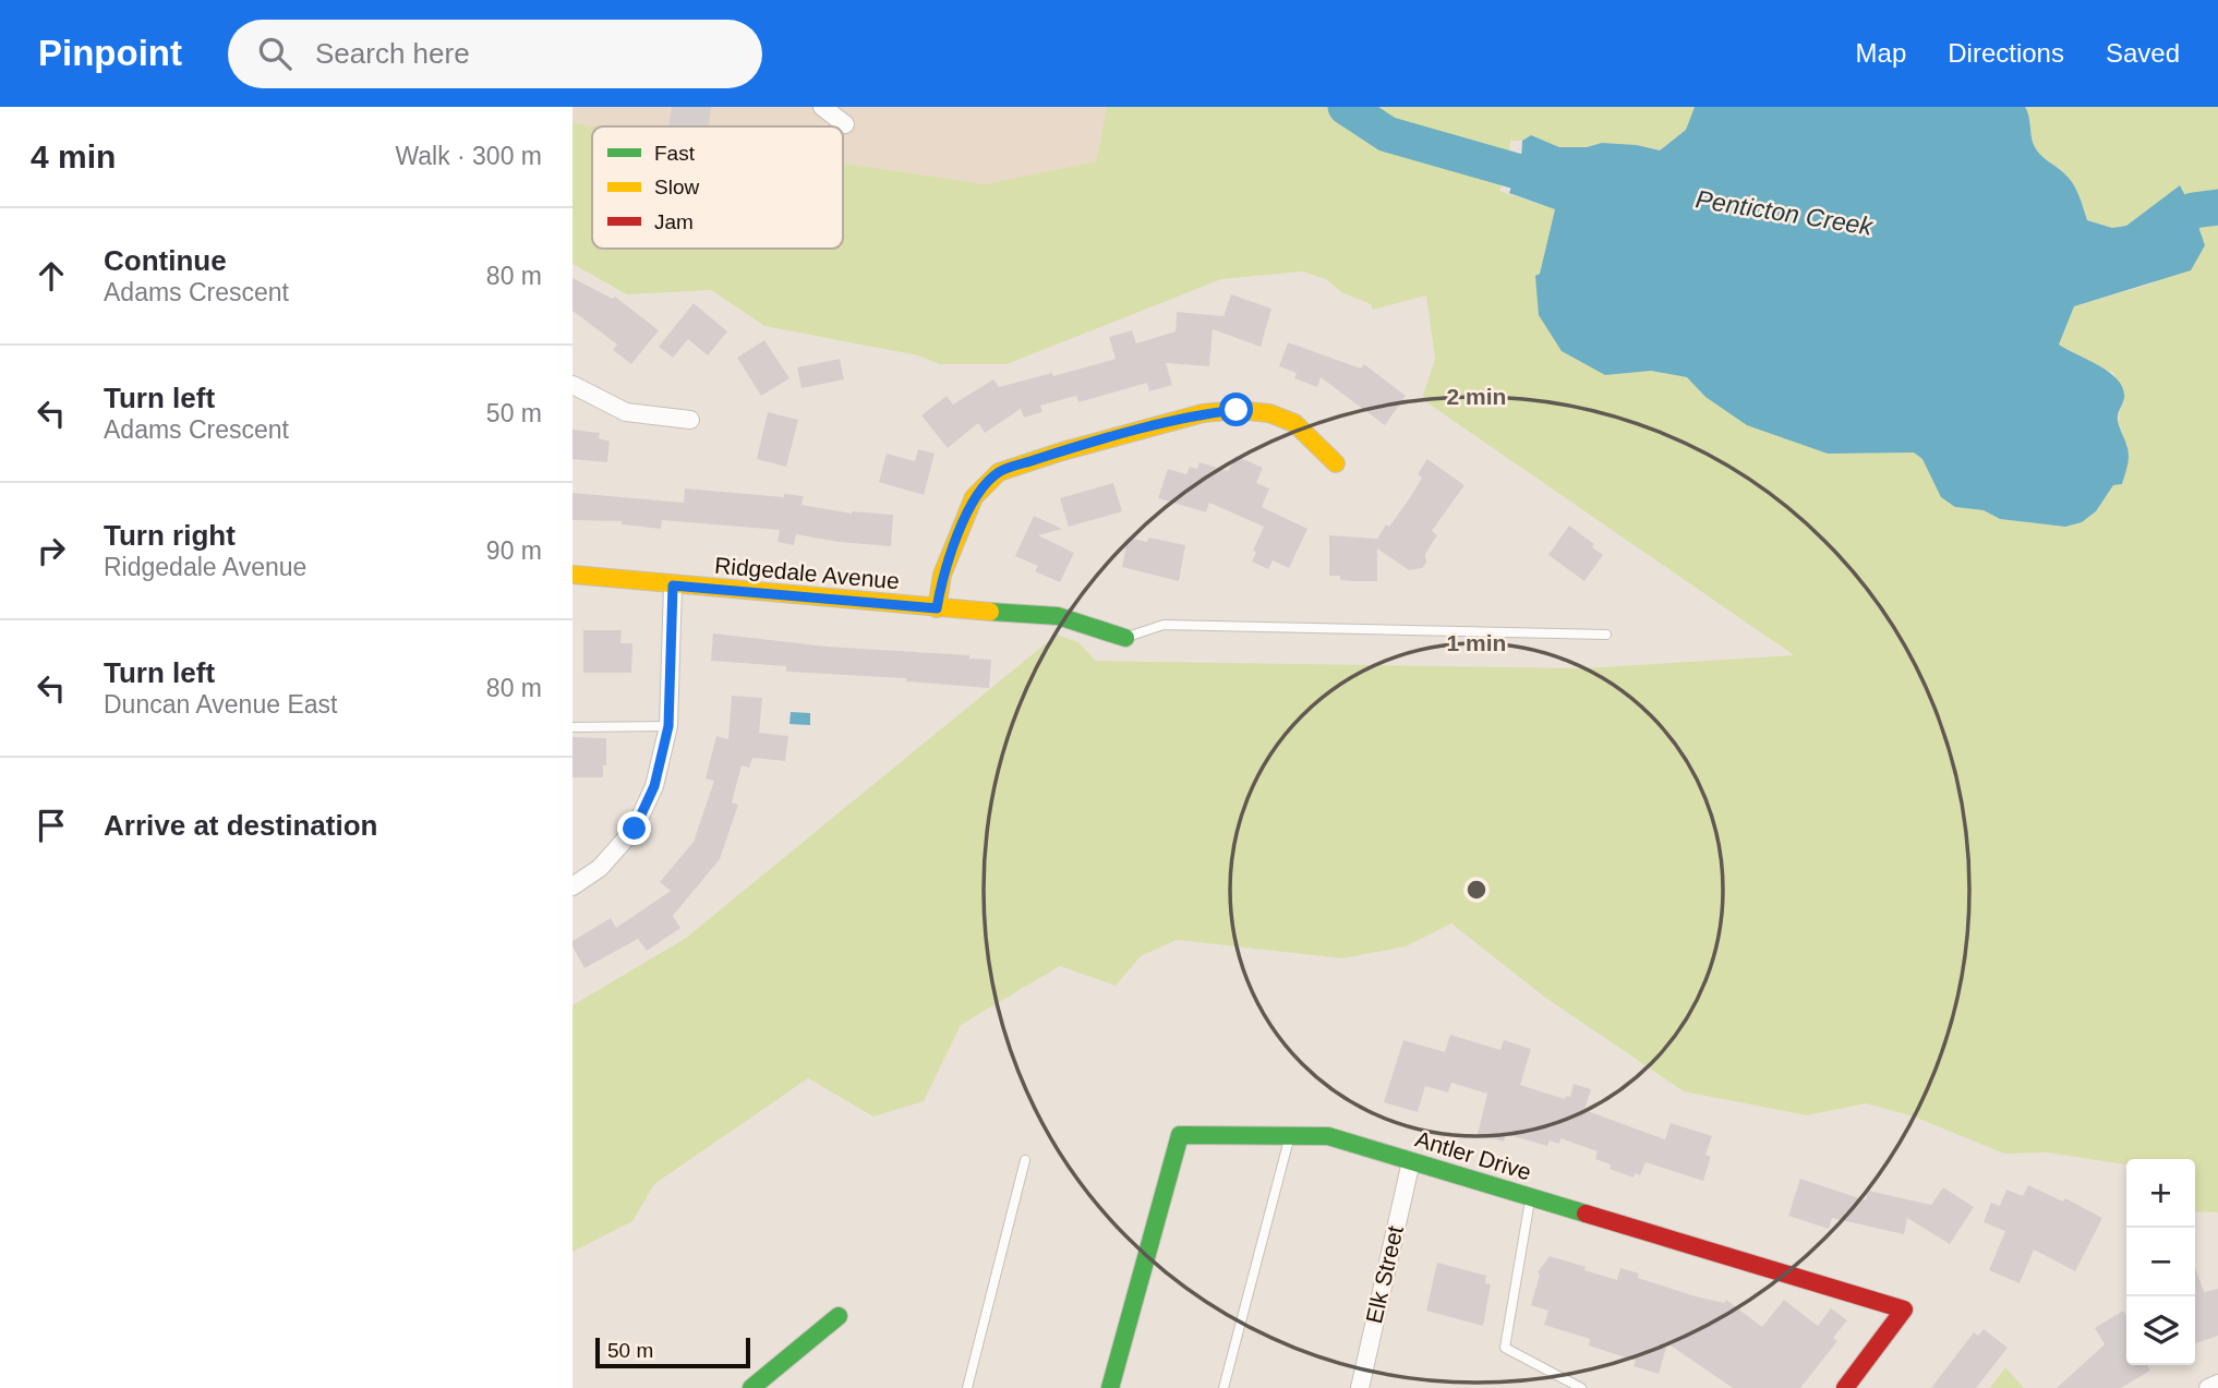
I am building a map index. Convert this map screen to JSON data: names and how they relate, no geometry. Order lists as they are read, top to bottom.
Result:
{
  "streets": {
    "street": ["Ridgedale Avenue", "Antler Drive", "Elk Street"]
  },
  "crossings": [
    ["Antler Drive", "Elk Street"]
  ],
  "water": ["Penticton Creek"],
  "legend": ["Fast", "Slow", "Jam"],
  "scale_bar": "50 m",
  "page": {
    "header": "Pinpoint",
    "search": "Search here",
    "nav": ["Map", "Directions", "Saved"],
    "heading": ["4 min", "Walk · 300 m"],
    "list": [
      ["Continue", "Adams Crescent", "80 m"],
      ["Turn left", "Adams Crescent", "50 m"],
      ["Turn right", "Ridgedale Avenue", "90 m"],
      ["Turn left", "Duncan Avenue East", "80 m"],
      "Arrive at destination"
    ],
    "map_buttons": ["+", "−"],
    "scale": "50 m"
  },
  "rings": ["2 min", "1 min"]
}
